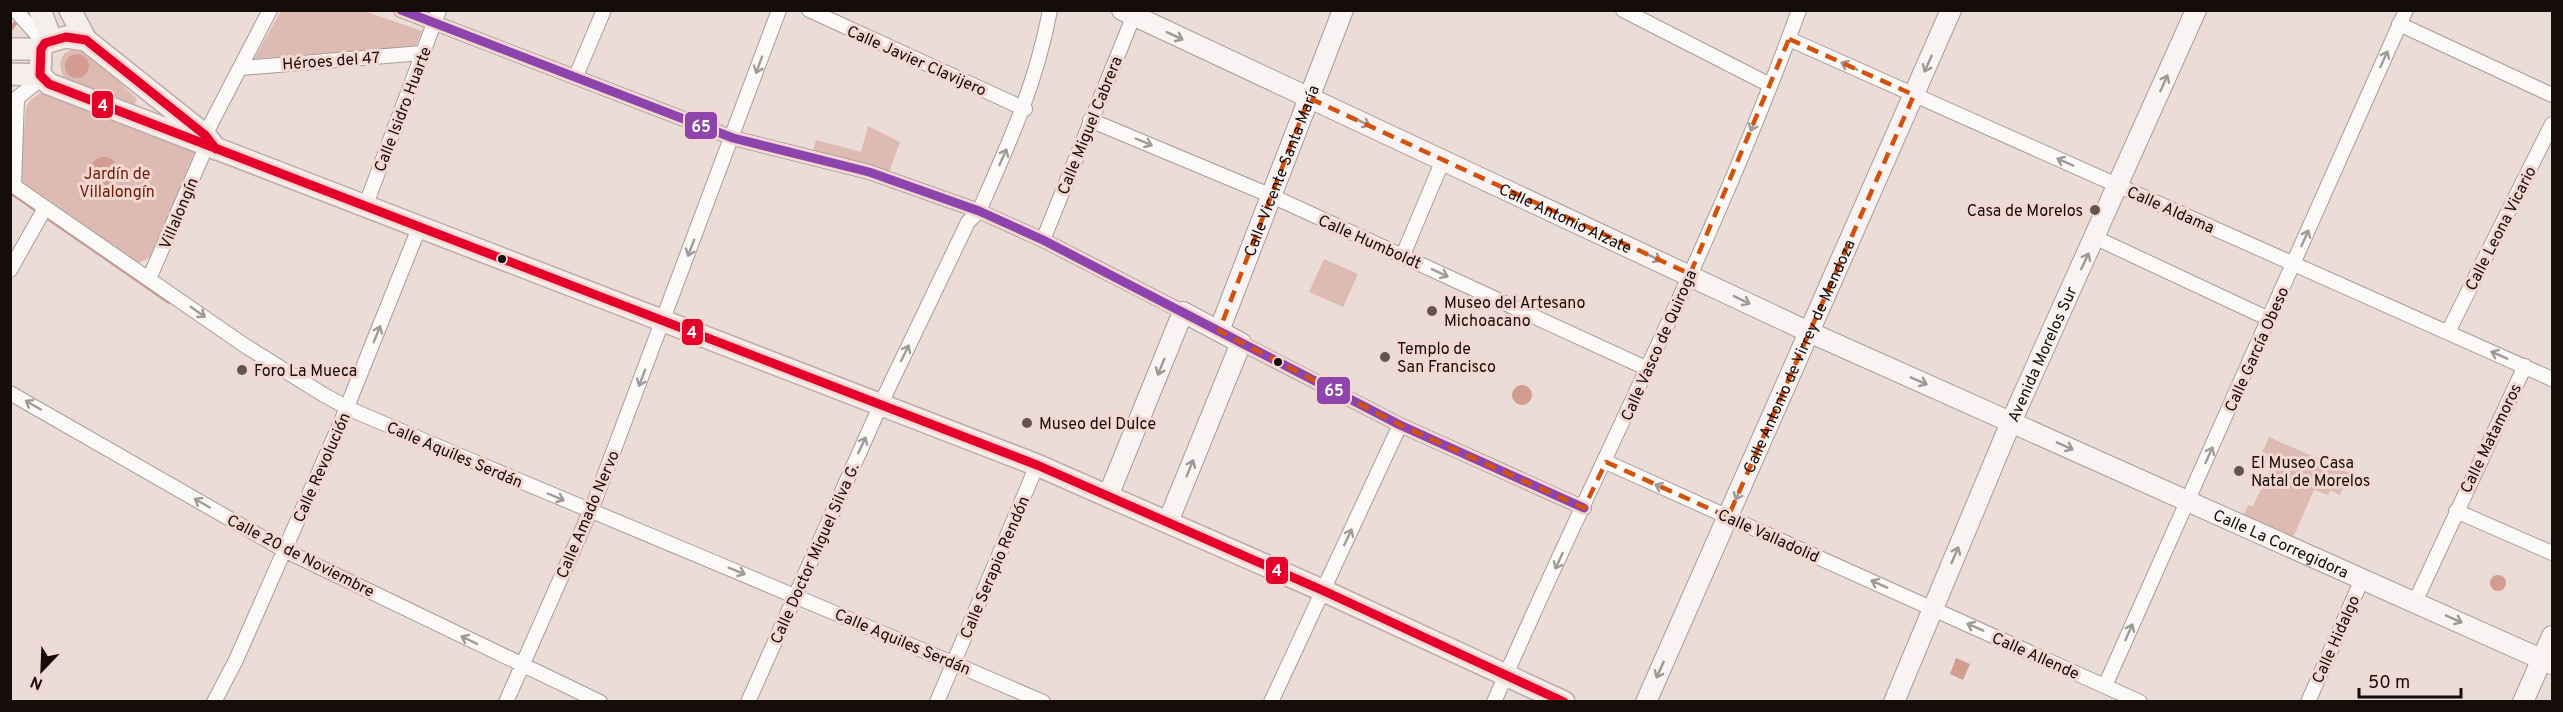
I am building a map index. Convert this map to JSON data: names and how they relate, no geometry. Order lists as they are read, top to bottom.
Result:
{
  "streets": {
    "street": [
      "Héroes del 47",
      "Calle Javier Clavijero",
      "Calle Isidro Huarte",
      "Calle Miguel Cabrera",
      "Calle Vicente Santa María",
      "Calle Aldama",
      "Villalongín",
      "Calle Antonio Alzate",
      "Calle Leona Vicario",
      "Calle Humboldt",
      "Calle Vasco de Quiroga",
      "Calle García Obeso",
      "Avenida Morelos Sur",
      "Calle Antonio de Virrey de Mendoza",
      "Calle Matamoros",
      "Calle Aquiles Serdán",
      "Calle Revolución",
      "Calle Amado Nervo",
      "Calle Valladolid",
      "Calle La Corregidora",
      "Calle Doctor Miguel Silva G.",
      "Calle 20 de Noviembre",
      "Calle Serapio Rendón",
      "Calle Hidalgo",
      "Calle Allende"
    ]
  },
  "crossings": [
    ["Héroes del 47", "Calle Isidro Huarte"],
    ["Héroes del 47", "Villalongín"],
    ["Calle Javier Clavijero", "Calle Doctor Miguel Silva G."],
    ["Calle Miguel Cabrera", "Calle Antonio Alzate"],
    ["Calle Miguel Cabrera", "Calle Humboldt"],
    ["Calle Vicente Santa María", "Calle Antonio Alzate"],
    ["Calle Vicente Santa María", "Calle Humboldt"],
    ["Calle Aldama", "Calle Leona Vicario"],
    ["Calle Aldama", "Calle Vasco de Quiroga"],
    ["Calle Aldama", "Calle García Obeso"],
    ["Calle Aldama", "Avenida Morelos Sur"],
    ["Calle Aldama", "Calle Antonio de Virrey de Mendoza"],
    ["Calle Aldama", "Calle Matamoros"],
    ["Villalongín", "Calle Aquiles Serdán"],
    ["Calle Antonio Alzate", "Calle Vasco de Quiroga"],
    ["Calle Antonio Alzate", "Avenida Morelos Sur"],
    ["Calle Antonio Alzate", "Calle Antonio de Virrey de Mendoza"],
    ["Calle Antonio Alzate", "Calle La Corregidora"],
    ["Calle Humboldt", "Calle Vasco de Quiroga"],
    ["Calle Vasco de Quiroga", "Calle Valladolid"],
    ["Calle García Obeso", "Calle La Corregidora"],
    ["Calle García Obeso", "Calle Allende"],
    ["Avenida Morelos Sur", "Calle Valladolid"],
    ["Avenida Morelos Sur", "Calle La Corregidora"],
    ["Avenida Morelos Sur", "Calle Allende"],
    ["Calle Antonio de Virrey de Mendoza", "Calle Valladolid"],
    ["Calle Matamoros", "Calle La Corregidora"],
    ["Calle Aquiles Serdán", "Calle Revolución"],
    ["Calle Aquiles Serdán", "Calle Amado Nervo"],
    ["Calle Aquiles Serdán", "Calle Doctor Miguel Silva G."],
    ["Calle Aquiles Serdán", "Calle Serapio Rendón"],
    ["Calle Revolución", "Calle 20 de Noviembre"],
    ["Calle Amado Nervo", "Calle 20 de Noviembre"],
    ["Calle Valladolid", "Calle Allende"],
    ["Calle La Corregidora", "Calle Hidalgo"]
  ],
  "one_way": [
    "Calle Aldama",
    "Calle Antonio Alzate",
    "Calle Humboldt",
    "Calle Vasco de Quiroga",
    "Calle García Obeso",
    "Avenida Morelos Sur",
    "Calle Antonio de Virrey de Mendoza",
    "Calle Aquiles Serdán",
    "Calle Revolución",
    "Calle Amado Nervo",
    "Calle Valladolid",
    "Calle La Corregidora",
    "Calle Doctor Miguel Silva G.",
    "Calle 20 de Noviembre",
    "Calle Allende"
  ],
  "parks": ["Jardín de Villalongín"],
  "places": [
    "Casa de Morelos",
    "Museo del Artesano Michoacano",
    "Templo de San Francisco",
    "Foro La Mueca",
    "Museo del Dulce",
    "El Museo Casa Natal de Morelos"
  ],
  "lines": ["transit line 65", "transit line 4"],
  "scale_bar": "50 m",
  "north": "bottom left"
}
